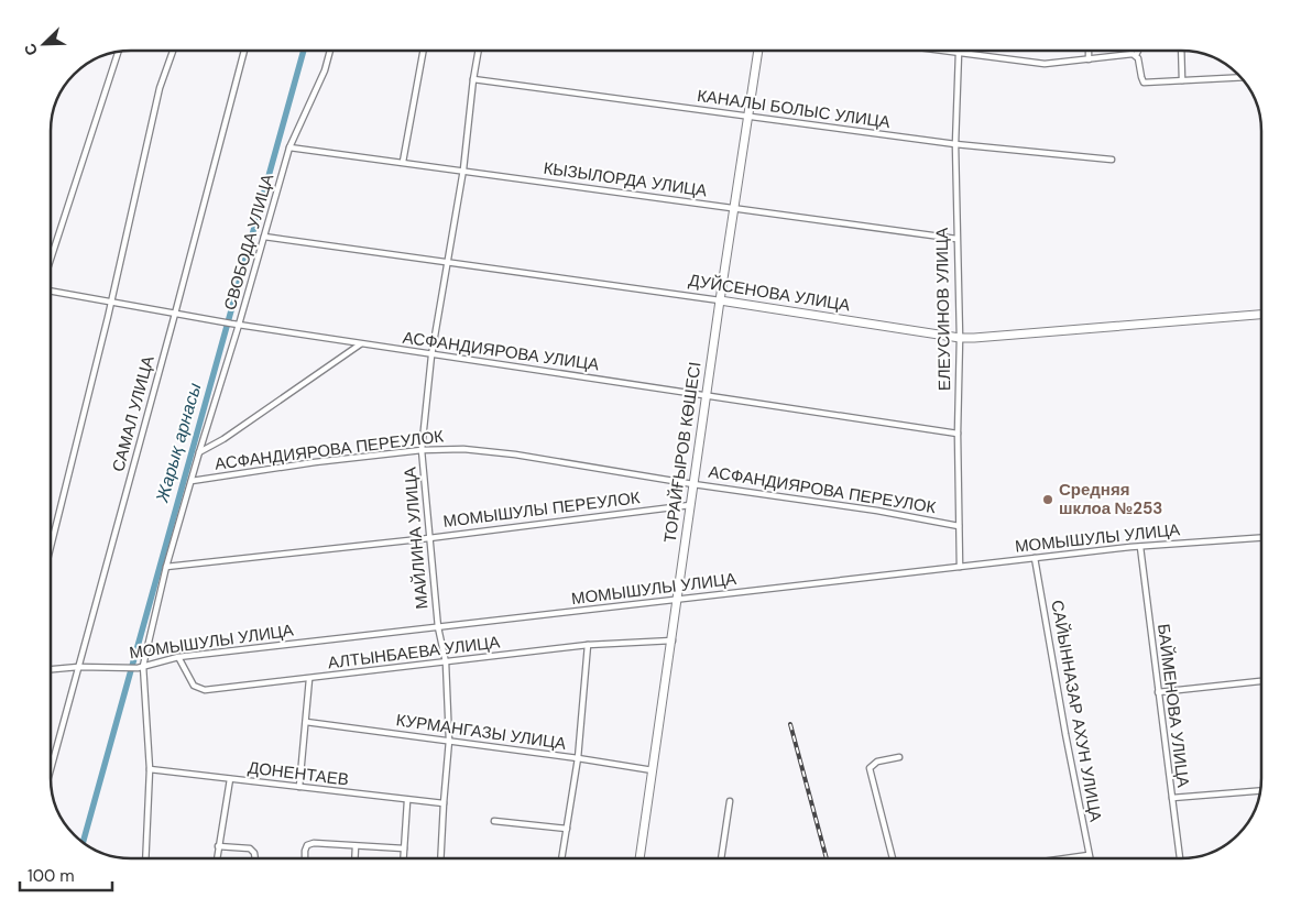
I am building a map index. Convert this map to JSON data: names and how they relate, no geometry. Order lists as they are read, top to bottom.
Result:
{
  "streets": {
    "street": [
      "КАНАЛЫ БОЛЫС УЛИЦА",
      "КЫЗЫЛОРДА УЛИЦА",
      "СВОБОДА УЛИЦА",
      "ДУЙСЕНОВА УЛИЦА",
      "ЕЛЕУСИНОВ УЛИЦА",
      "АСФАНДИЯРОВА УЛИЦА",
      "САМАЛ УЛИЦА",
      "АСФАНДИЯРОВА ПЕРЕУЛОК",
      "ТОРАЙҒЫРОВ КӨШЕСІ",
      "МОМЫШУЛЫ ПЕРЕУЛОК",
      "МАЙЛИНА УЛИЦА",
      "МОМЫШУЛЫ УЛИЦА",
      "АЛТЫНБАЕВА УЛИЦА",
      "БАЙМЕНОВА УЛИЦА",
      "САЙЫННАЗАР АХУН УЛИЦА",
      "КУРМАНГАЗЫ УЛИЦА",
      "ДОНЕНТАЕВ"
    ]
  },
  "crossings": [
    ["КАНАЛЫ БОЛЫС УЛИЦА", "ЕЛЕУСИНОВ УЛИЦА"],
    ["КАНАЛЫ БОЛЫС УЛИЦА", "ТОРАЙҒЫРОВ КӨШЕСІ"],
    ["КАНАЛЫ БОЛЫС УЛИЦА", "МАЙЛИНА УЛИЦА"],
    ["КЫЗЫЛОРДА УЛИЦА", "СВОБОДА УЛИЦА"],
    ["КЫЗЫЛОРДА УЛИЦА", "ЕЛЕУСИНОВ УЛИЦА"],
    ["КЫЗЫЛОРДА УЛИЦА", "ТОРАЙҒЫРОВ КӨШЕСІ"],
    ["КЫЗЫЛОРДА УЛИЦА", "МАЙЛИНА УЛИЦА"],
    ["СВОБОДА УЛИЦА", "ДУЙСЕНОВА УЛИЦА"],
    ["СВОБОДА УЛИЦА", "АСФАНДИЯРОВА УЛИЦА"],
    ["СВОБОДА УЛИЦА", "АСФАНДИЯРОВА ПЕРЕУЛОК"],
    ["СВОБОДА УЛИЦА", "МОМЫШУЛЫ ПЕРЕУЛОК"],
    ["СВОБОДА УЛИЦА", "МОМЫШУЛЫ УЛИЦА"],
    ["СВОБОДА УЛИЦА", "ДОНЕНТАЕВ"],
    ["ДУЙСЕНОВА УЛИЦА", "ЕЛЕУСИНОВ УЛИЦА"],
    ["ДУЙСЕНОВА УЛИЦА", "ТОРАЙҒЫРОВ КӨШЕСІ"],
    ["ДУЙСЕНОВА УЛИЦА", "МАЙЛИНА УЛИЦА"],
    ["ЕЛЕУСИНОВ УЛИЦА", "АСФАНДИЯРОВА УЛИЦА"],
    ["ЕЛЕУСИНОВ УЛИЦА", "АСФАНДИЯРОВА ПЕРЕУЛОК"],
    ["ЕЛЕУСИНОВ УЛИЦА", "МОМЫШУЛЫ УЛИЦА"],
    ["АСФАНДИЯРОВА УЛИЦА", "САМАЛ УЛИЦА"],
    ["АСФАНДИЯРОВА УЛИЦА", "ТОРАЙҒЫРОВ КӨШЕСІ"],
    ["АСФАНДИЯРОВА УЛИЦА", "МАЙЛИНА УЛИЦА"],
    ["САМАЛ УЛИЦА", "МОМЫШУЛЫ УЛИЦА"],
    ["АСФАНДИЯРОВА ПЕРЕУЛОК", "ТОРАЙҒЫРОВ КӨШЕСІ"],
    ["АСФАНДИЯРОВА ПЕРЕУЛОК", "МАЙЛИНА УЛИЦА"],
    ["ТОРАЙҒЫРОВ КӨШЕСІ", "МОМЫШУЛЫ ПЕРЕУЛОК"],
    ["ТОРАЙҒЫРОВ КӨШЕСІ", "МОМЫШУЛЫ УЛИЦА"],
    ["ТОРАЙҒЫРОВ КӨШЕСІ", "АЛТЫНБАЕВА УЛИЦА"],
    ["ТОРАЙҒЫРОВ КӨШЕСІ", "КУРМАНГАЗЫ УЛИЦА"],
    ["МОМЫШУЛЫ ПЕРЕУЛОК", "МАЙЛИНА УЛИЦА"],
    ["МАЙЛИНА УЛИЦА", "МОМЫШУЛЫ УЛИЦА"],
    ["МАЙЛИНА УЛИЦА", "АЛТЫНБАЕВА УЛИЦА"],
    ["МАЙЛИНА УЛИЦА", "КУРМАНГАЗЫ УЛИЦА"],
    ["МАЙЛИНА УЛИЦА", "ДОНЕНТАЕВ"],
    ["МОМЫШУЛЫ УЛИЦА", "АЛТЫНБАЕВА УЛИЦА"],
    ["МОМЫШУЛЫ УЛИЦА", "БАЙМЕНОВА УЛИЦА"],
    ["МОМЫШУЛЫ УЛИЦА", "САЙЫННАЗАР АХУН УЛИЦА"]
  ],
  "water": ["Жарық арнасы"],
  "places": ["Средняя шклоа №253"],
  "scale_bar": "100 m",
  "north": "bottom left"
}
